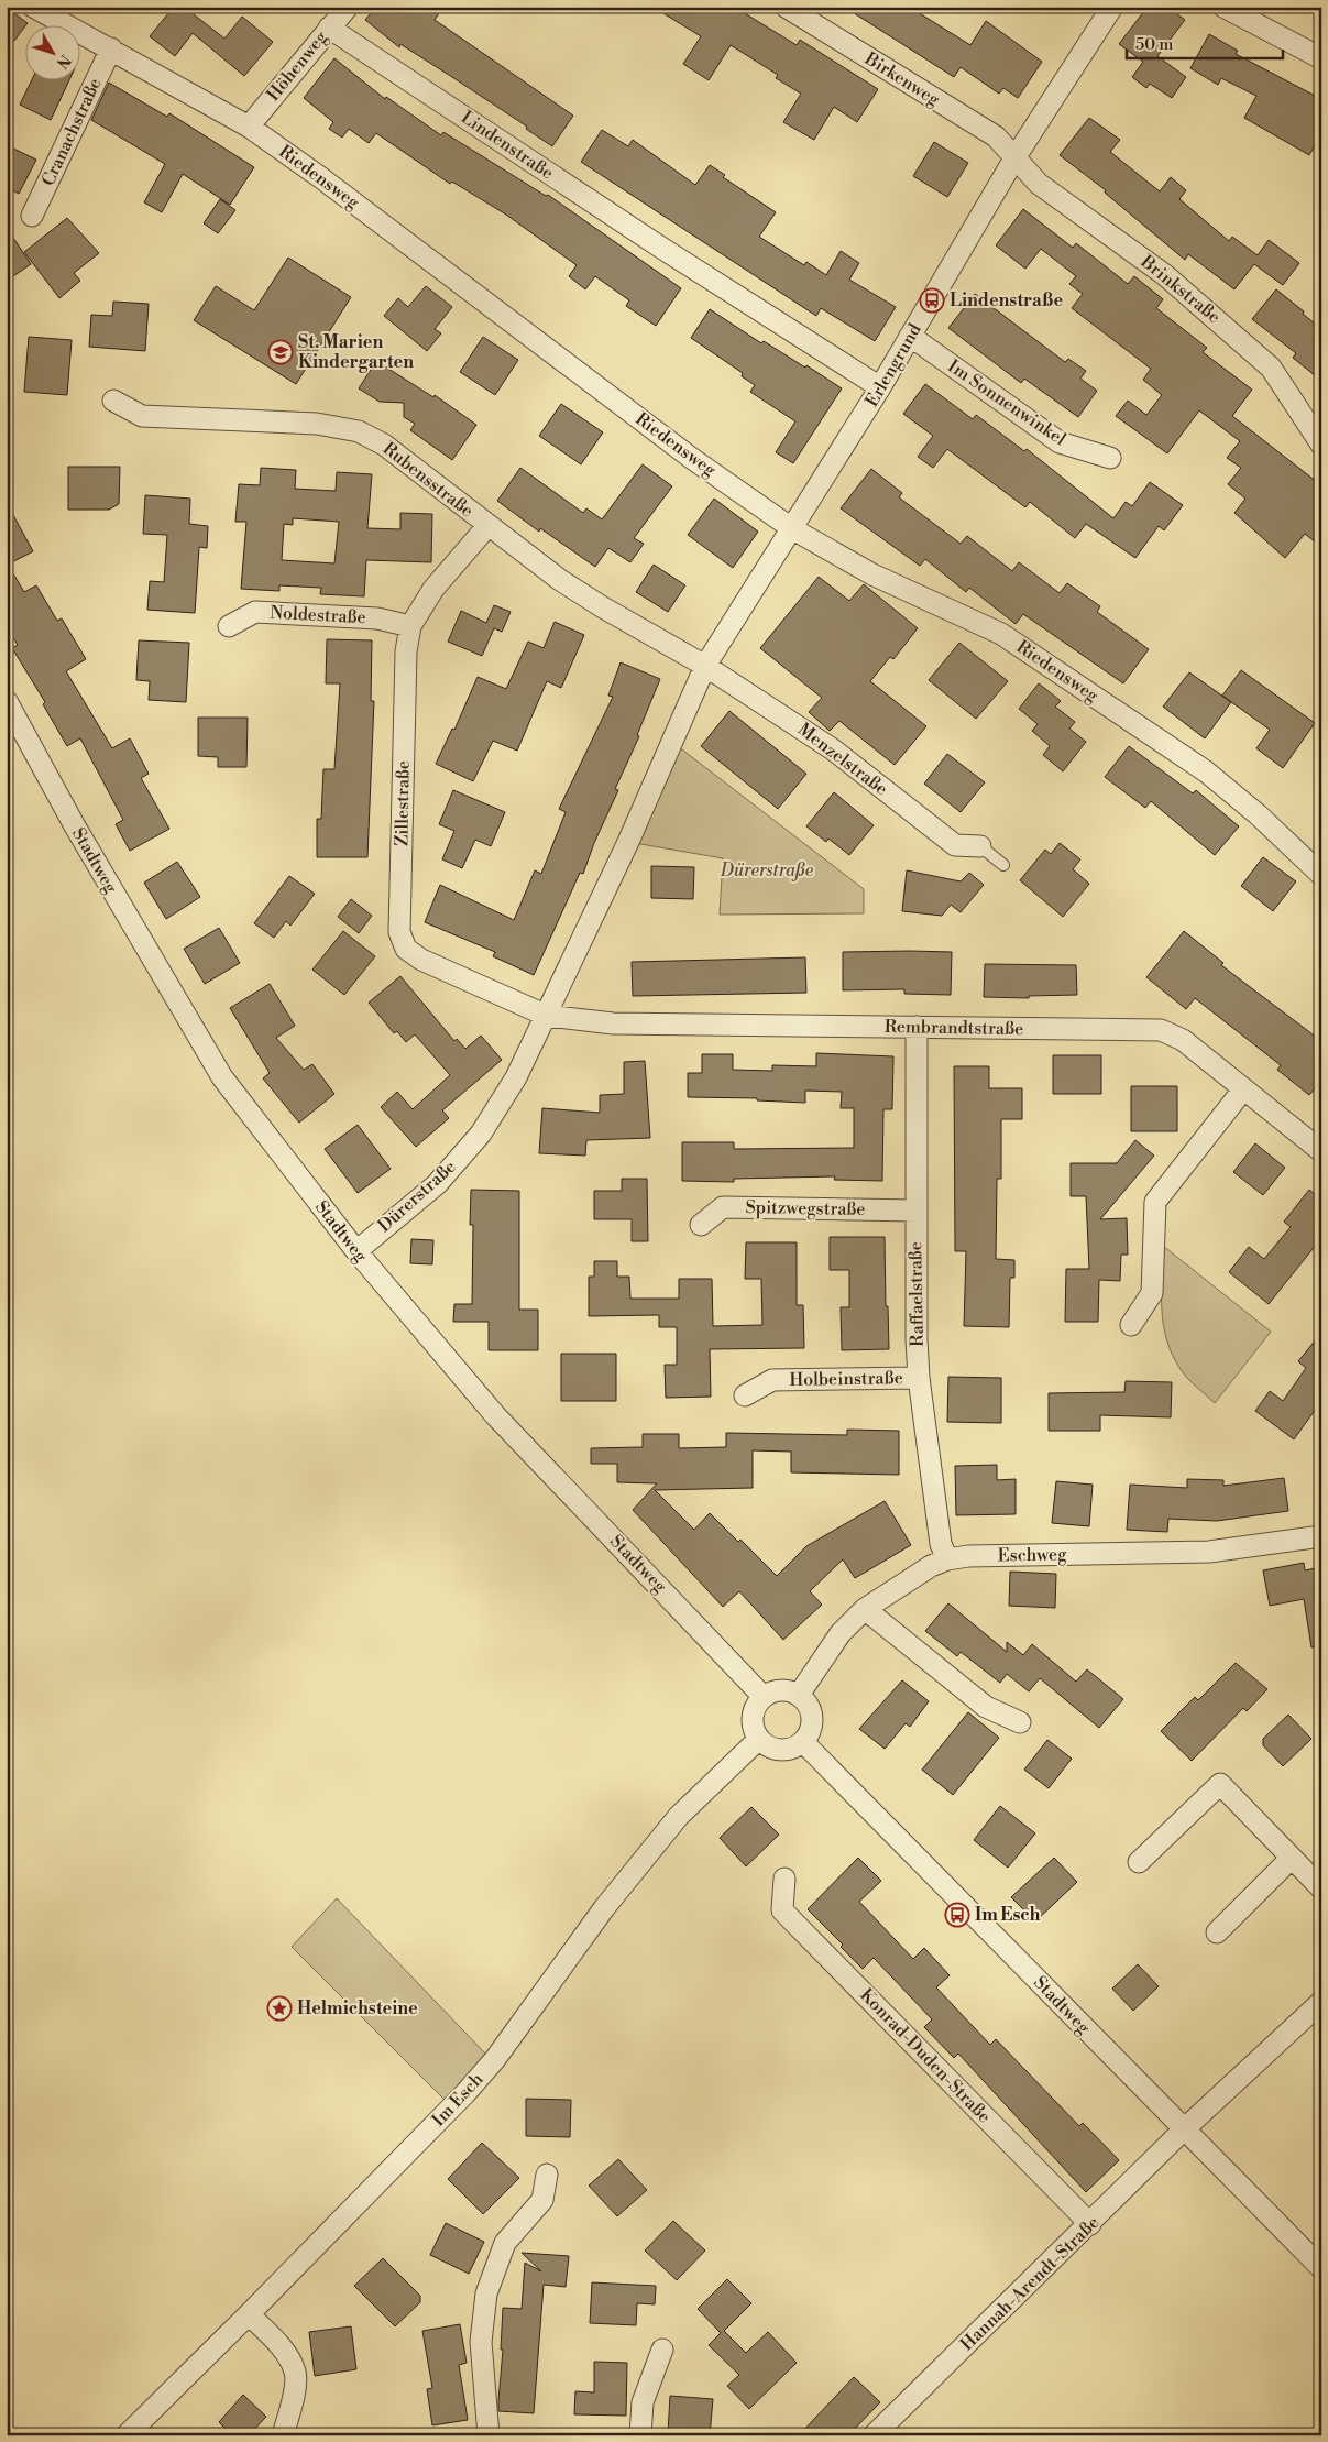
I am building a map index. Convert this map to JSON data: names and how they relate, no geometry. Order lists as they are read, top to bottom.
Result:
{
  "streets": {
    "street": [
      "Höhenweg",
      "Birkenweg",
      "Cranachstraße",
      "Lindenstraße",
      "Riedensweg",
      "Brinkstraße",
      "Erlengrund",
      "Im Sonnenwinkel",
      "Rubensstraße",
      "Noldestraße",
      "Menzelstraße",
      "Zillestraße",
      "Stadtweg",
      "Rembrandtstraße",
      "Dürerstraße",
      "Spitzwegstraße",
      "Raffaelstraße",
      "Holbeinstraße",
      "Eschweg",
      "Konrad-Duden-Straße",
      "Im Esch",
      "Hannah-Arendt-Straße"
    ]
  },
  "crossings": [
    ["Höhenweg", "Lindenstraße"],
    ["Höhenweg", "Riedensweg"],
    ["Birkenweg", "Brinkstraße"],
    ["Birkenweg", "Erlengrund"],
    ["Cranachstraße", "Riedensweg"],
    ["Lindenstraße", "Erlengrund"],
    ["Riedensweg", "Erlengrund"],
    ["Brinkstraße", "Erlengrund"],
    ["Erlengrund", "Im Sonnenwinkel"],
    ["Erlengrund", "Rubensstraße"],
    ["Erlengrund", "Menzelstraße"],
    ["Erlengrund", "Dürerstraße"],
    ["Rubensstraße", "Menzelstraße"],
    ["Rubensstraße", "Zillestraße"],
    ["Rubensstraße", "Dürerstraße"],
    ["Noldestraße", "Zillestraße"],
    ["Menzelstraße", "Dürerstraße"],
    ["Zillestraße", "Rembrandtstraße"],
    ["Zillestraße", "Dürerstraße"],
    ["Stadtweg", "Dürerstraße"],
    ["Stadtweg", "Eschweg"],
    ["Stadtweg", "Im Esch"],
    ["Stadtweg", "Hannah-Arendt-Straße"],
    ["Rembrandtstraße", "Dürerstraße"],
    ["Rembrandtstraße", "Raffaelstraße"],
    ["Spitzwegstraße", "Raffaelstraße"],
    ["Raffaelstraße", "Holbeinstraße"],
    ["Raffaelstraße", "Eschweg"],
    ["Eschweg", "Im Esch"],
    ["Konrad-Duden-Straße", "Hannah-Arendt-Straße"]
  ],
  "parks": ["Dürerstraße"],
  "places": {
    "bus stop": ["Lindenstraße", "Im Esch"],
    "school or university": ["St. Marien Kindergarten"],
    "place": ["Helmichsteine"]
  },
  "scale_bar": "50 m",
  "north": "bottom right"
}
